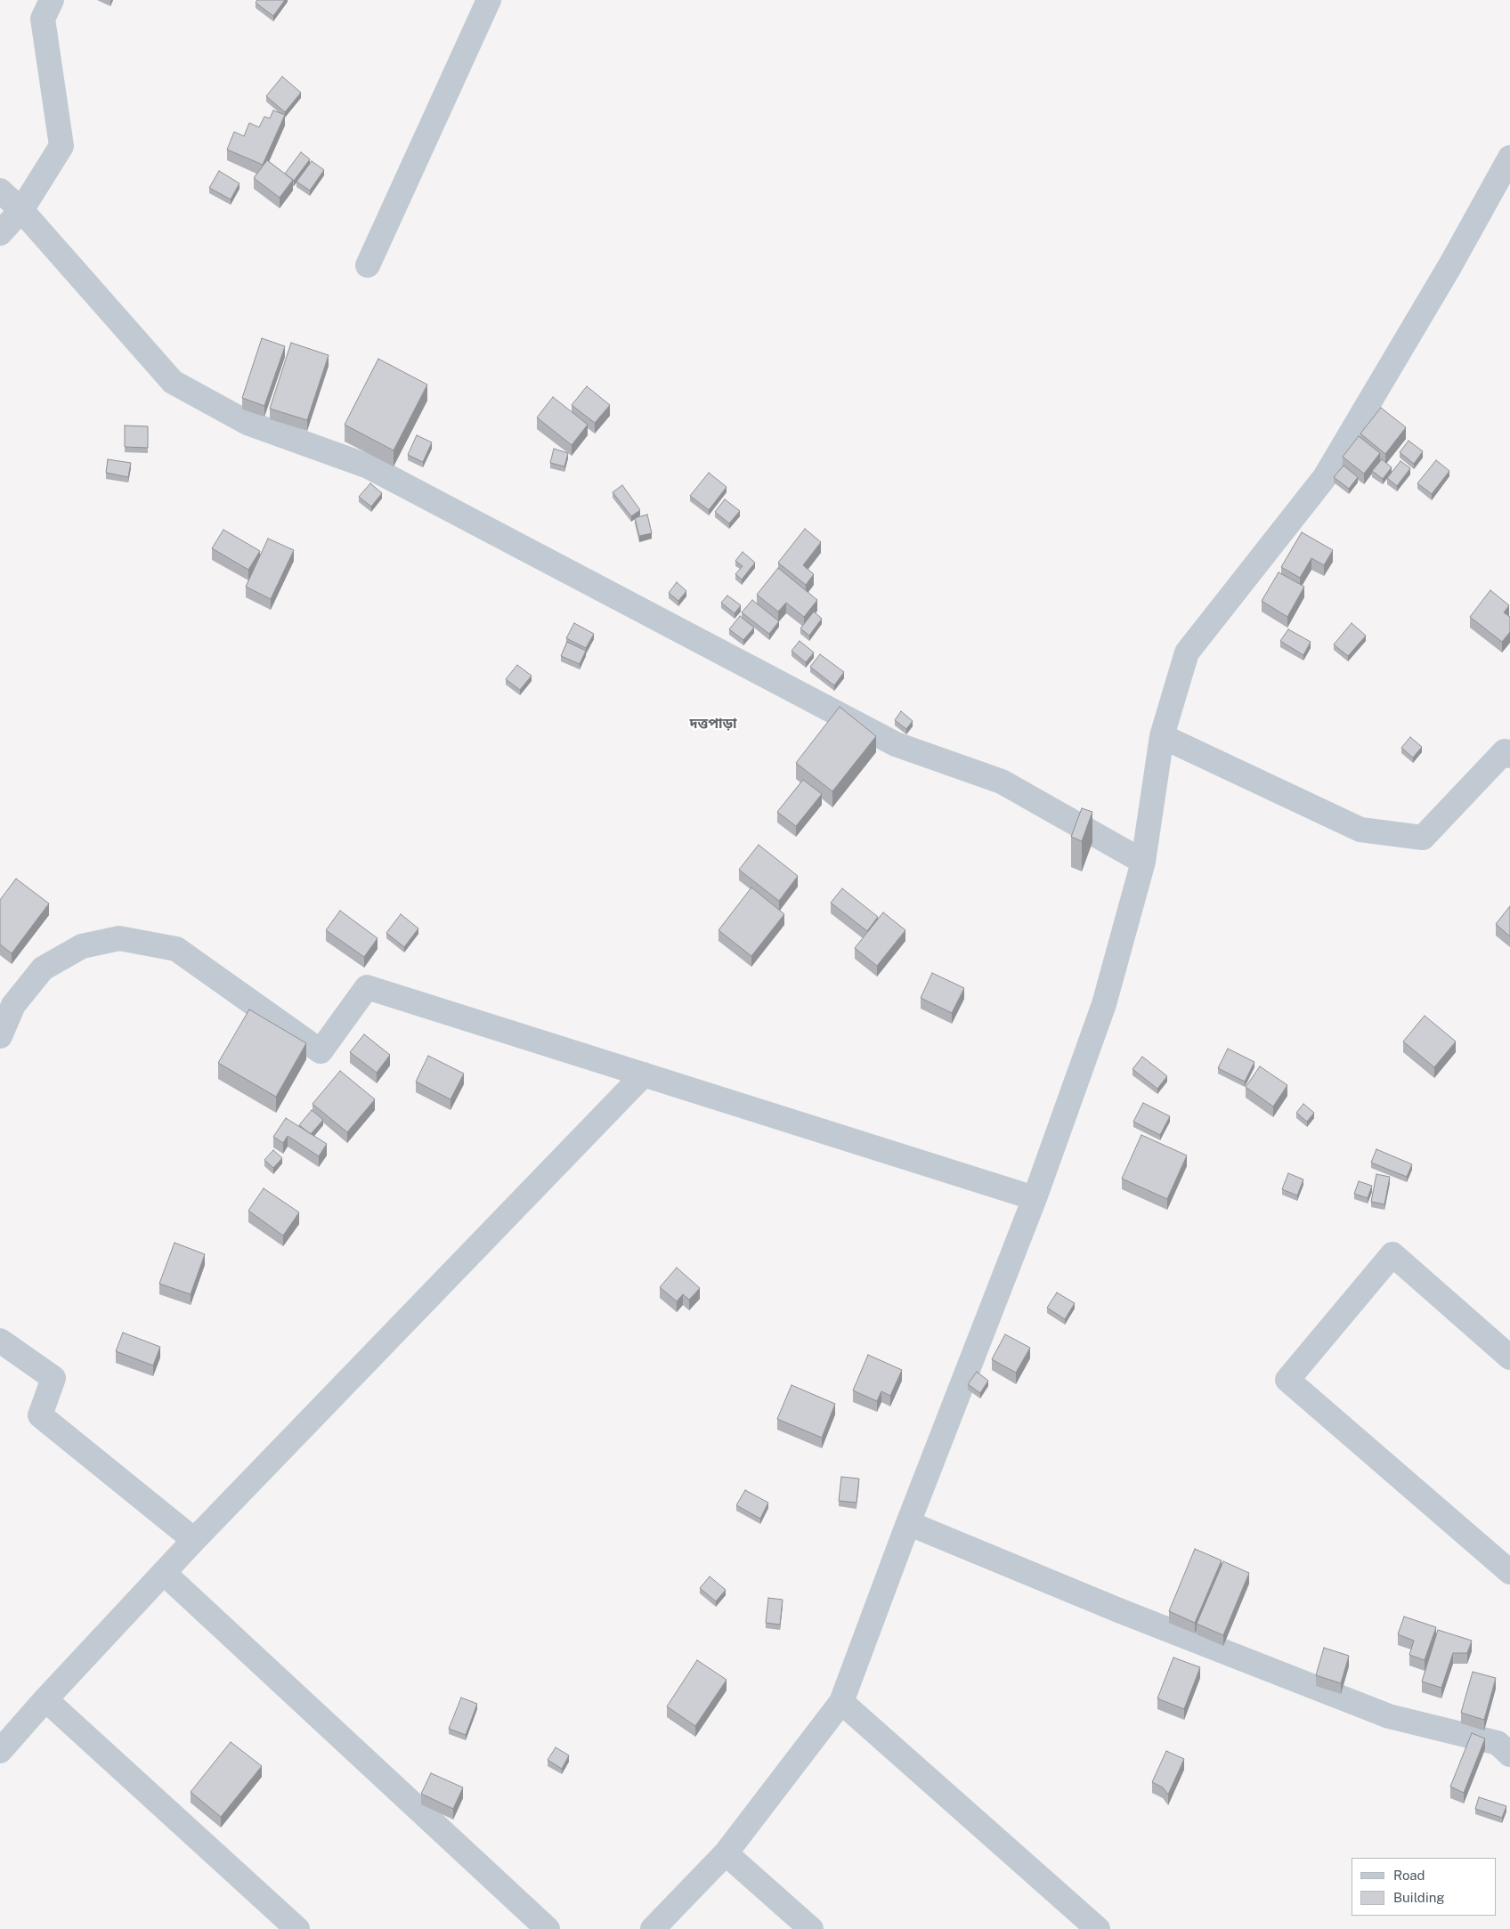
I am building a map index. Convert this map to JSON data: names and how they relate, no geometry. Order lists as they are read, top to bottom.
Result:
{
  "districts": ["দত্তপাড়া"],
  "legend": ["Road", "Building"]
}
